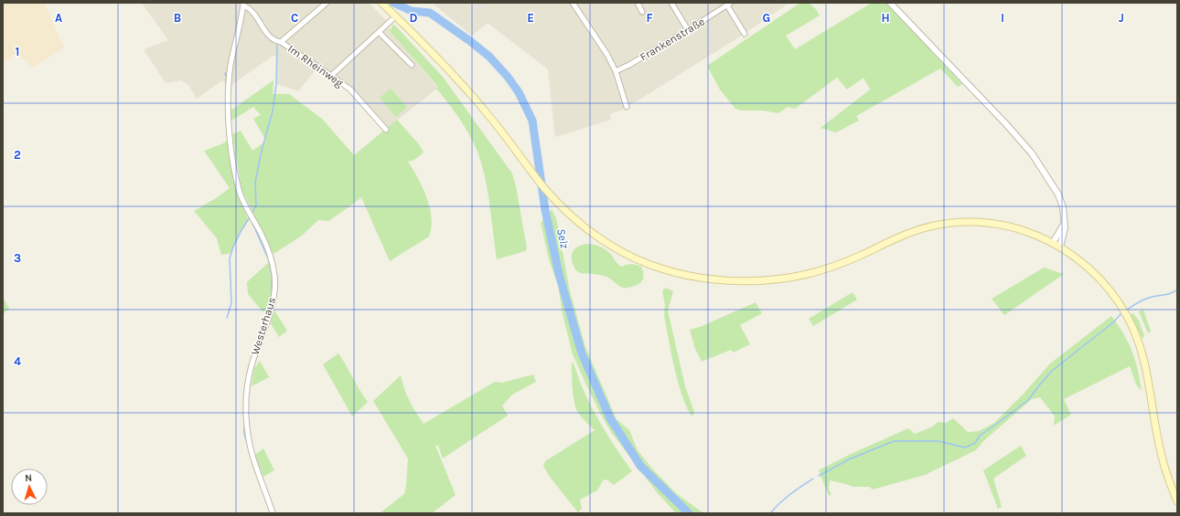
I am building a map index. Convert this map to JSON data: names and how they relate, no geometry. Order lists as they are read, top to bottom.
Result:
{
  "streets": {
    "street": ["Frankenstraße", "Im Rheinweg", "Westerhaus"]
  },
  "crossings": [
    ["Im Rheinweg", "Westerhaus"]
  ],
  "water": ["Selz"],
  "north": "top",
  "grid": {
    "columns": [
      "A",
      "B",
      "C",
      "D",
      "E",
      "F",
      "G",
      "H",
      "I",
      "J"
    ],
    "rows": [
      "1",
      "2",
      "3",
      "4"
    ]
  }
}
